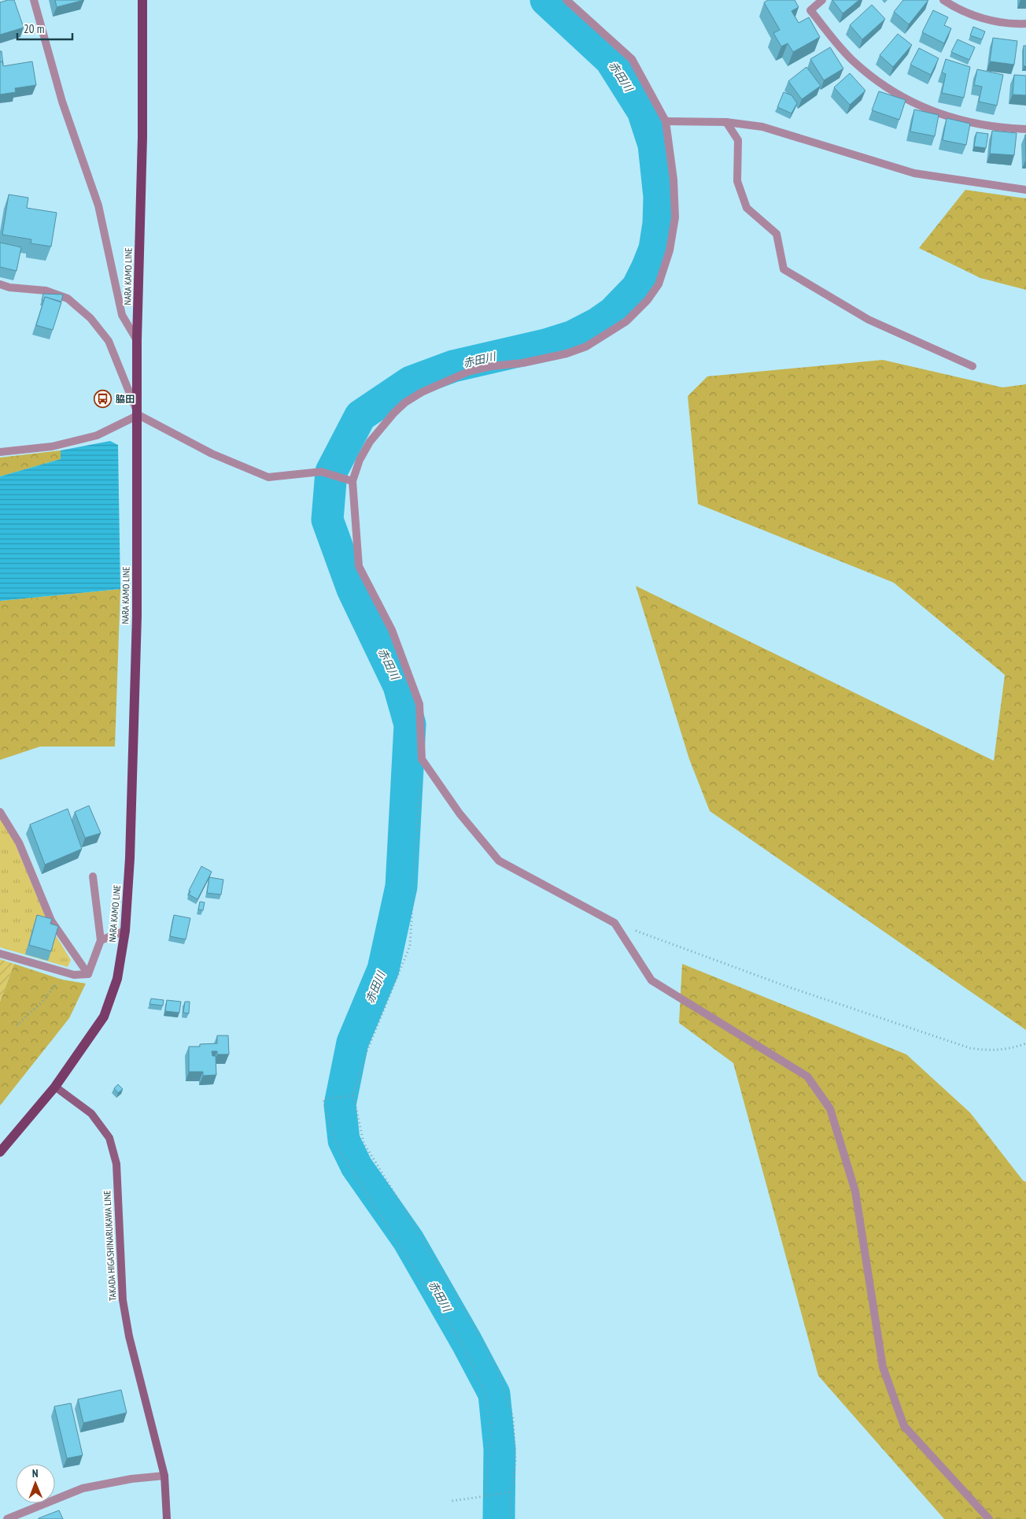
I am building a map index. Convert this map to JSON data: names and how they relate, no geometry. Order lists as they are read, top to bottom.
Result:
{
  "streets": {
    "main road": ["NARA KAMO LINE", "TAKADA HIGASHINARUKAWA LINE"]
  },
  "crossings": [
    ["NARA KAMO LINE", "TAKADA HIGASHINARUKAWA LINE"]
  ],
  "water": ["赤田川"],
  "places": {
    "bus stop": ["脇田"]
  },
  "scale_bar": "20 m",
  "north": "top"
}
